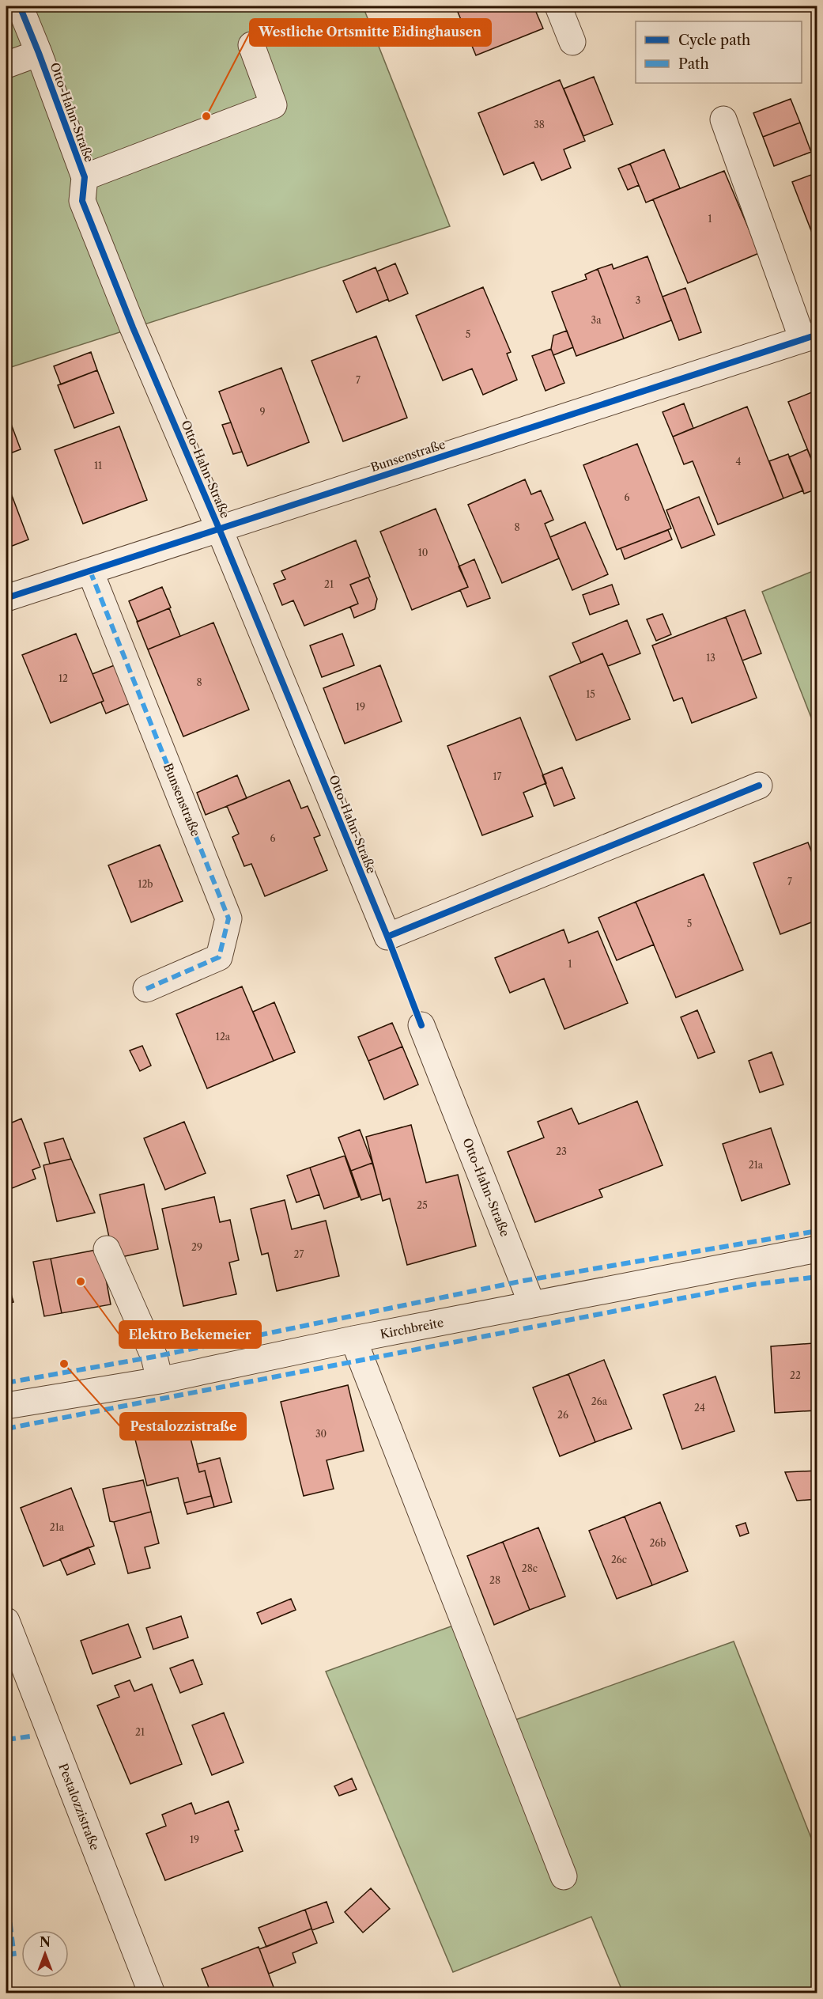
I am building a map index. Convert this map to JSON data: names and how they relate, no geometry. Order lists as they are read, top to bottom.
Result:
{
  "streets": {
    "street": [
      "Otto-Hahn-Straße",
      "Bunsenstraße",
      "Kirchbreite",
      "Pestalozzistraße"
    ]
  },
  "crossings": [
    ["Otto-Hahn-Straße", "Bunsenstraße"],
    ["Otto-Hahn-Straße", "Kirchbreite"]
  ],
  "places": ["Westliche Ortsmitte Eidinghausen", "Elektro Bekemeier", "Pestalozzistraße"],
  "house_numbers": [
    "38",
    "1",
    "3",
    "3a",
    "5",
    "7",
    "9",
    "4",
    "11",
    "6",
    "8",
    "10",
    "21",
    "13",
    "12",
    "8",
    "15",
    "19",
    "17",
    "6",
    "7",
    "12b",
    "5",
    "1",
    "12a",
    "23",
    "21a",
    "25",
    "29",
    "27",
    "22",
    "26a",
    "24",
    "26",
    "30",
    "21a",
    "26b",
    "26c",
    "28c",
    "28",
    "21",
    "19"
  ],
  "legend": ["Cycle path", "Path"],
  "north": "top"
}
